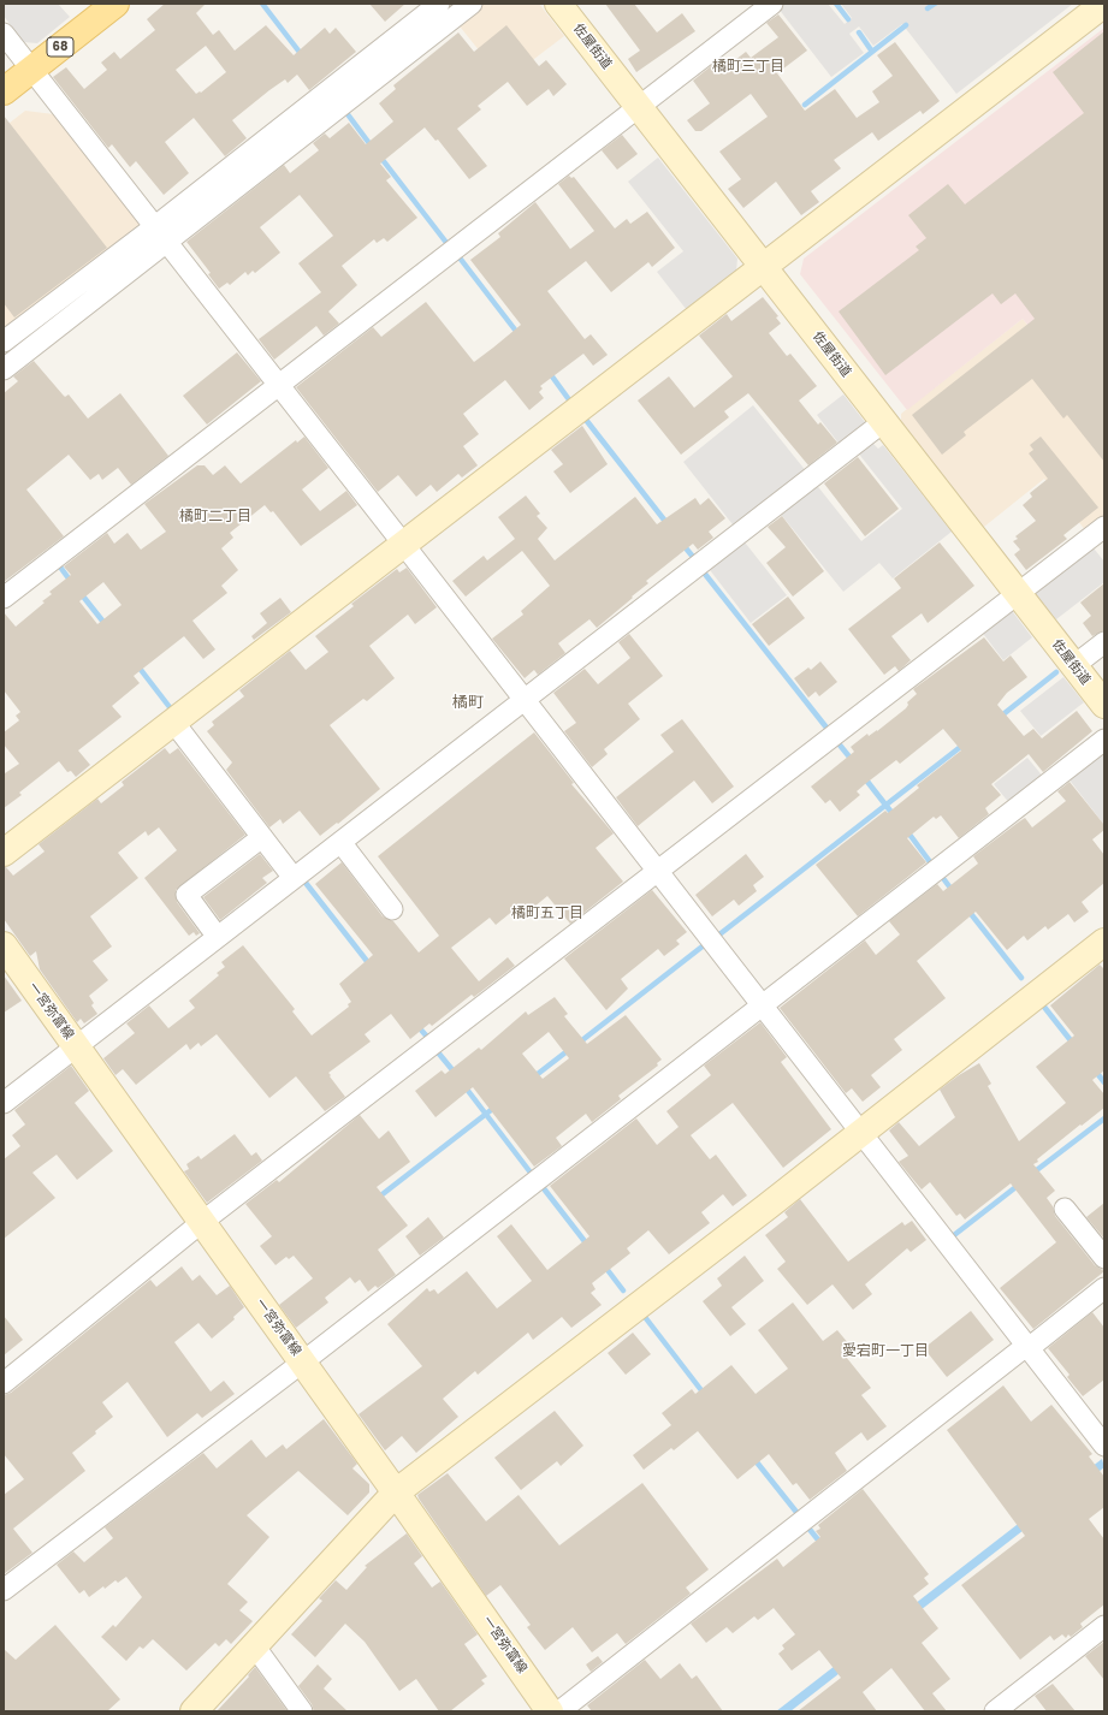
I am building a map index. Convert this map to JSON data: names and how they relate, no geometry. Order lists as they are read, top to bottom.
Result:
{
  "streets": {
    "main road": ["68"],
    "street": ["佐屋街道", "一宮弥富線"]
  },
  "districts": [
    "橘町三丁目",
    "橘町二丁目",
    "橘町",
    "橘町五丁目",
    "愛宕町一丁目"
  ]
}
